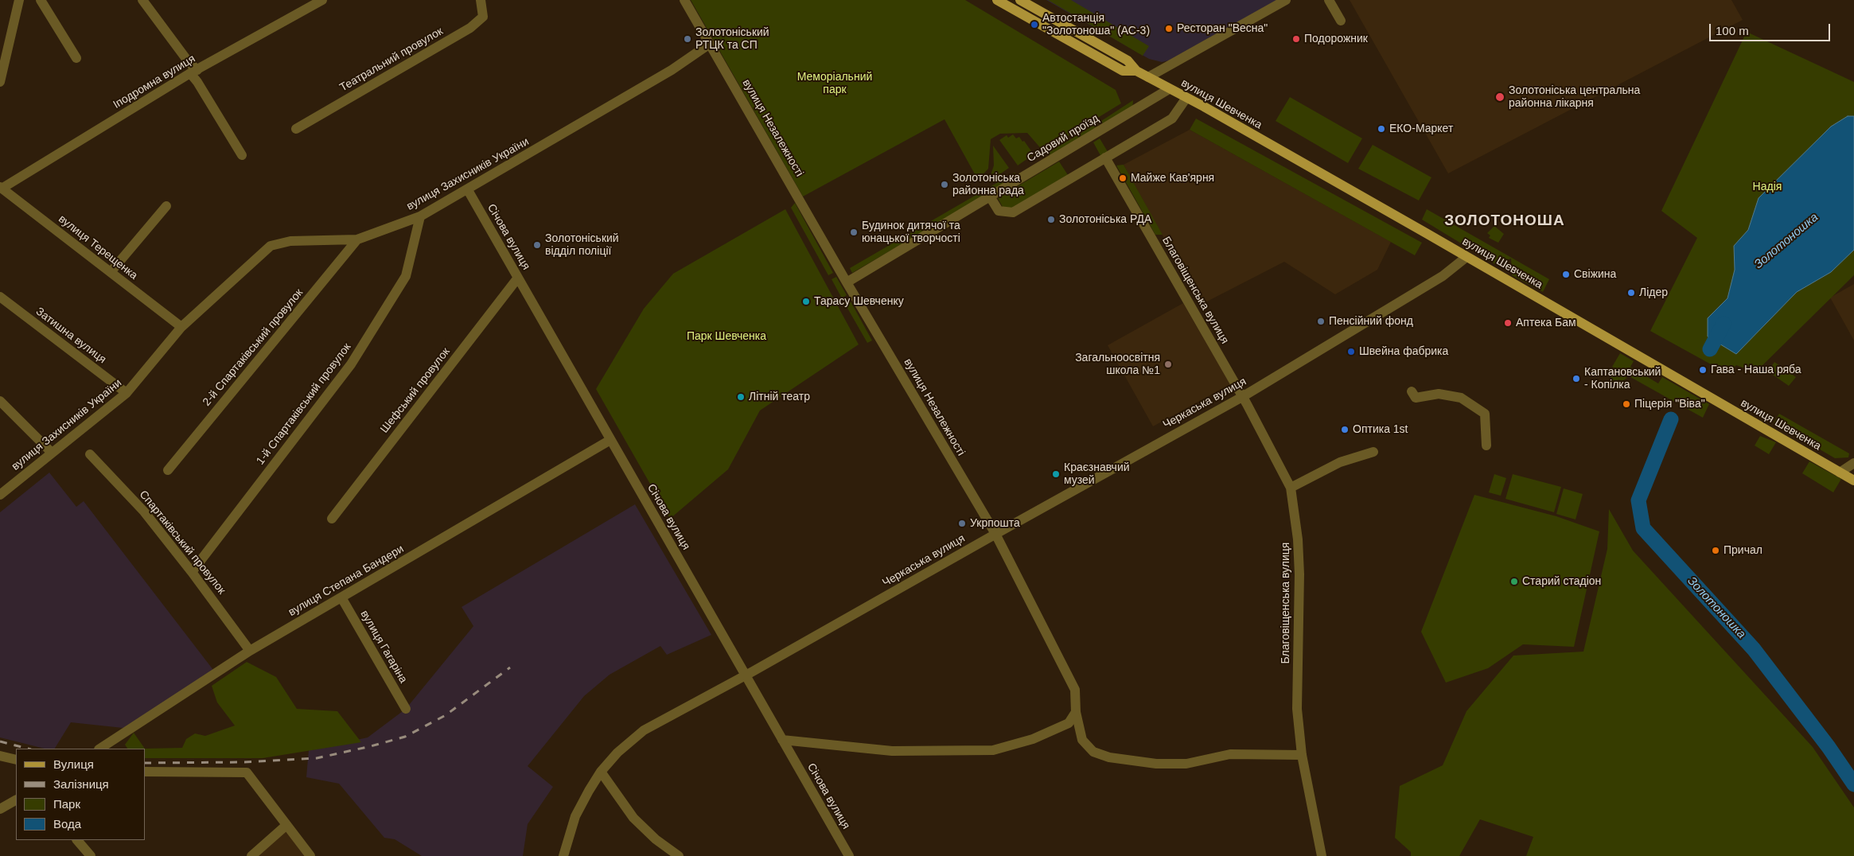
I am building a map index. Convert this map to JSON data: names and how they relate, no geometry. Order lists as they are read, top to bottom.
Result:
{
  "streets": {
    "main road": ["вулиця Шевченка"],
    "street": [
      "Театральний провулок",
      "Іподромна вулиця",
      "вулиця Незалежності",
      "Садовий проїзд",
      "вулиця Захисників України",
      "Січова вулиця",
      "вулиця Терещенка",
      "Благовіщенська вулиця",
      "Затишна вулиця",
      "2-й Спартаківський провулок",
      "Шефський провулок",
      "Черкаська вулиця",
      "1-й Спартаківський провулок",
      "Спартаківський провулок",
      "вулиця Степана Бандери",
      "вулиця Гагаріна"
    ]
  },
  "crossings": [
    ["Іподромна вулиця", "вулиця Терещенка"],
    ["вулиця Шевченка", "Садовий проїзд"],
    ["вулиця Шевченка", "Черкаська вулиця"],
    ["вулиця Незалежності", "Садовий проїзд"],
    ["вулиця Незалежності", "вулиця Захисників України"],
    ["вулиця Незалежності", "Благовіщенська вулиця"],
    ["вулиця Незалежності", "Черкаська вулиця"],
    ["вулиця Захисників України", "Січова вулиця"],
    ["вулиця Захисників України", "вулиця Терещенка"],
    ["вулиця Захисників України", "Затишна вулиця"],
    ["вулиця Захисників України", "2-й Спартаківський провулок"],
    ["вулиця Захисників України", "1-й Спартаківський провулок"],
    ["Січова вулиця", "Шефський провулок"],
    ["Січова вулиця", "Черкаська вулиця"],
    ["Січова вулиця", "вулиця Степана Бандери"],
    ["Благовіщенська вулиця", "Черкаська вулиця"],
    ["1-й Спартаківський провулок", "Спартаківський провулок"],
    ["Спартаківський провулок", "вулиця Степана Бандери"],
    ["вулиця Степана Бандери", "вулиця Гагаріна"]
  ],
  "districts": ["ЗОЛОТОНОША"],
  "water": ["Золотоношка"],
  "parks": ["Меморіальний парк", "Надія", "Парк Шевченка"],
  "places": [
    "Автостанція \"Золотоноша\" (АС-3)",
    "Ресторан \"Весна\"",
    "Золотоніський РТЦК та СП",
    "Подорожник",
    "Золотоніська центральна районна лікарня",
    "ЕКО-Маркет",
    "Майже Кав'ярня",
    "Золотоніська районна рада",
    "Золотоніська РДА",
    "Будинок дитячої та юнацької творчості",
    "Золотоніський відділ поліції",
    "Свіжина",
    "Лідер",
    "Тарасу Шевченку",
    "Пенсійний фонд",
    "Аптека Бам",
    "Швейна фабрика",
    "Загальноосвітня школа №1",
    "Гава - Наша ряба",
    "Каптановський - Копілка",
    "Літній театр",
    "Піцерія \"Віва\"",
    "Оптика 1st",
    "Краєзнавчий музей",
    "Укрпошта",
    "Причал",
    "Старий стадіон"
  ],
  "legend": [
    "Вулиця",
    "Залізниця",
    "Парк",
    "Вода"
  ],
  "scale_bar": "100 m"
}
